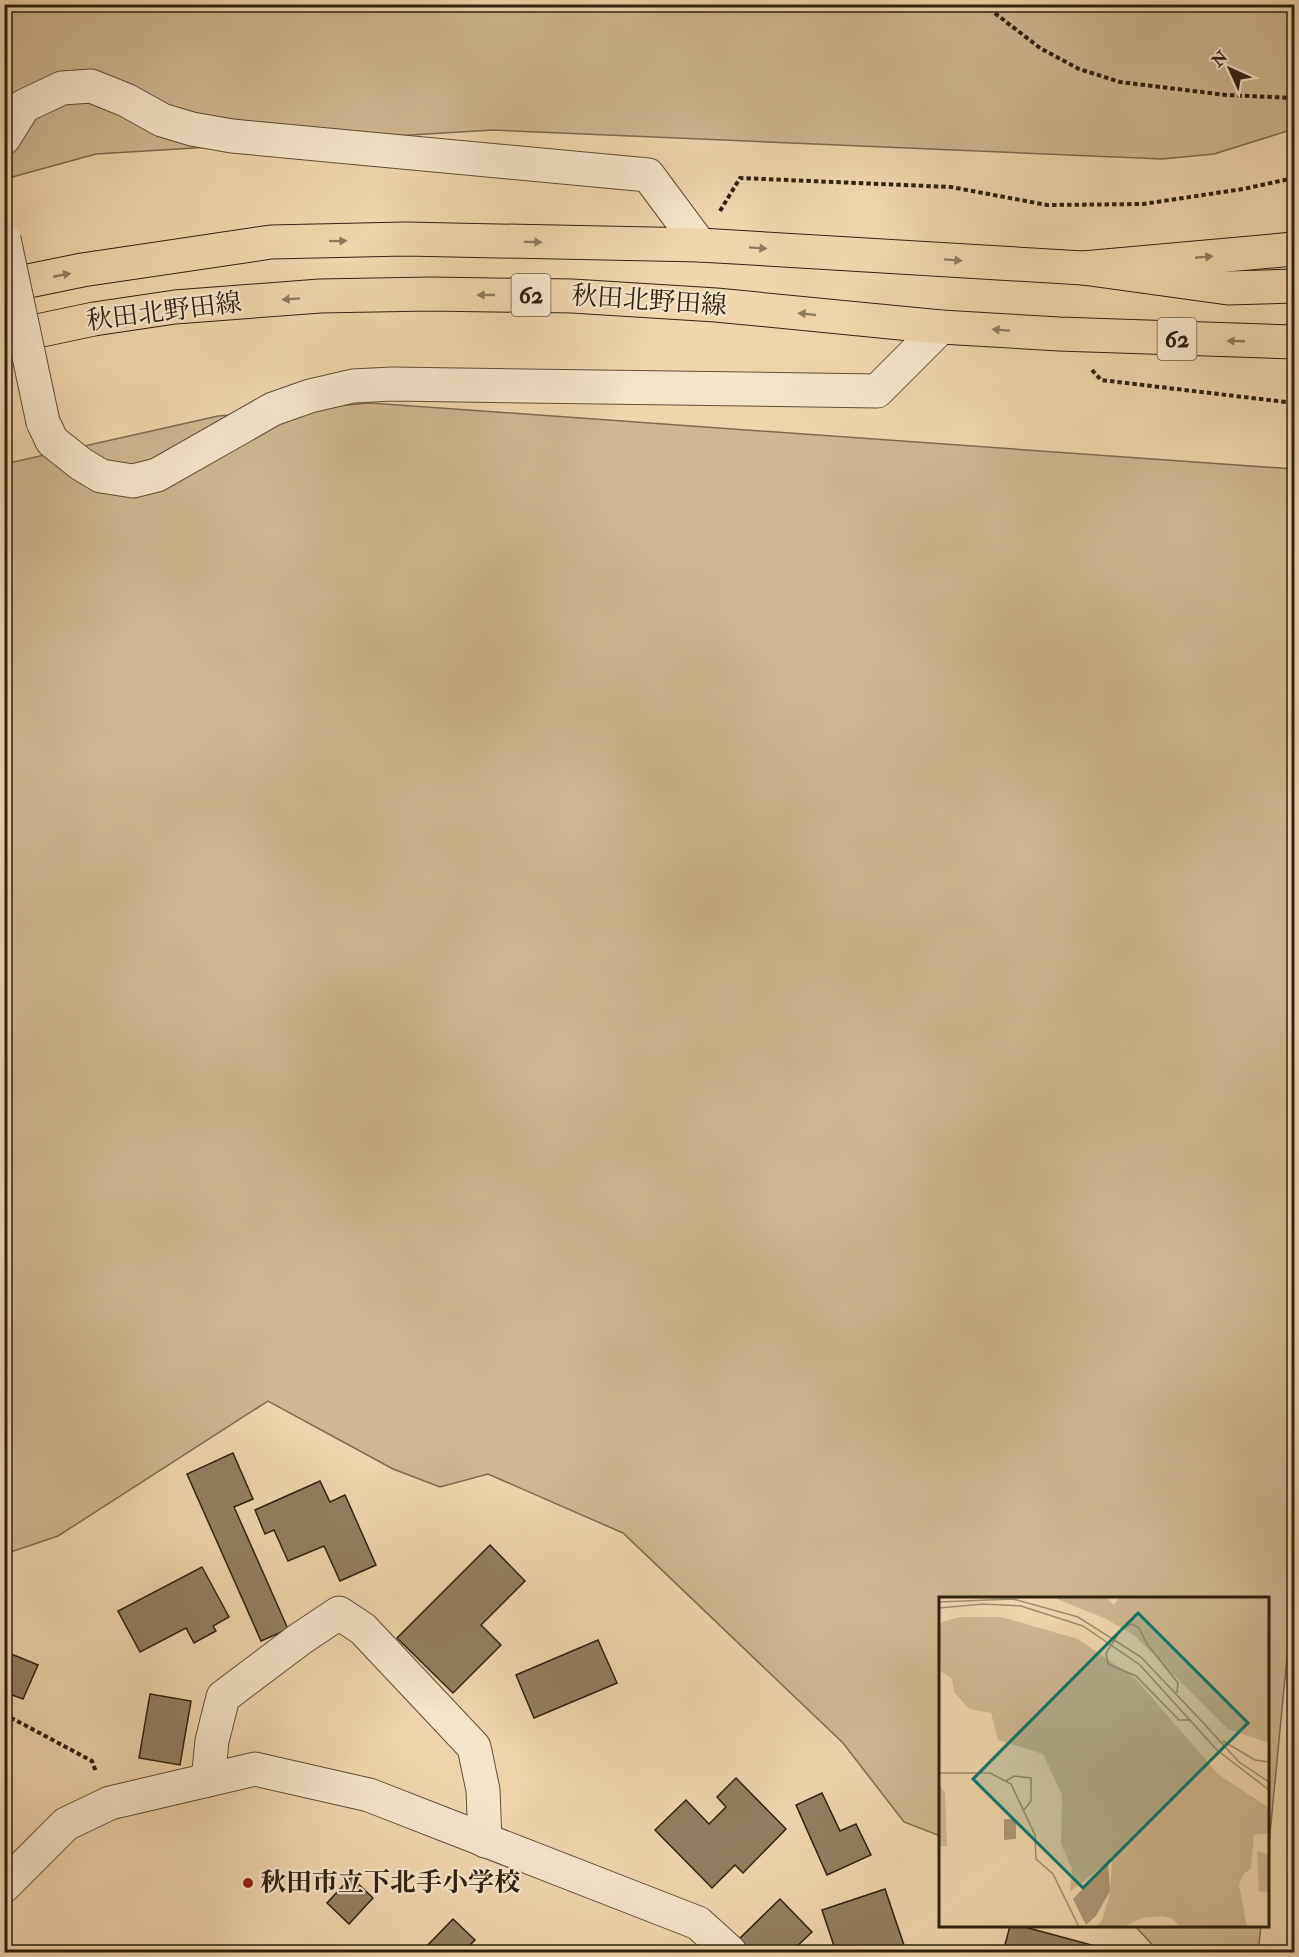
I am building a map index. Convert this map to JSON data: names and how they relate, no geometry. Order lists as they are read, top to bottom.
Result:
{
  "streets": {
    "main road": ["62", "秋田北野田線"]
  },
  "crossings": [
    ["62", "秋田北野田線"]
  ],
  "places": ["秋田市立下北手小学校"],
  "north": "top left"
}
